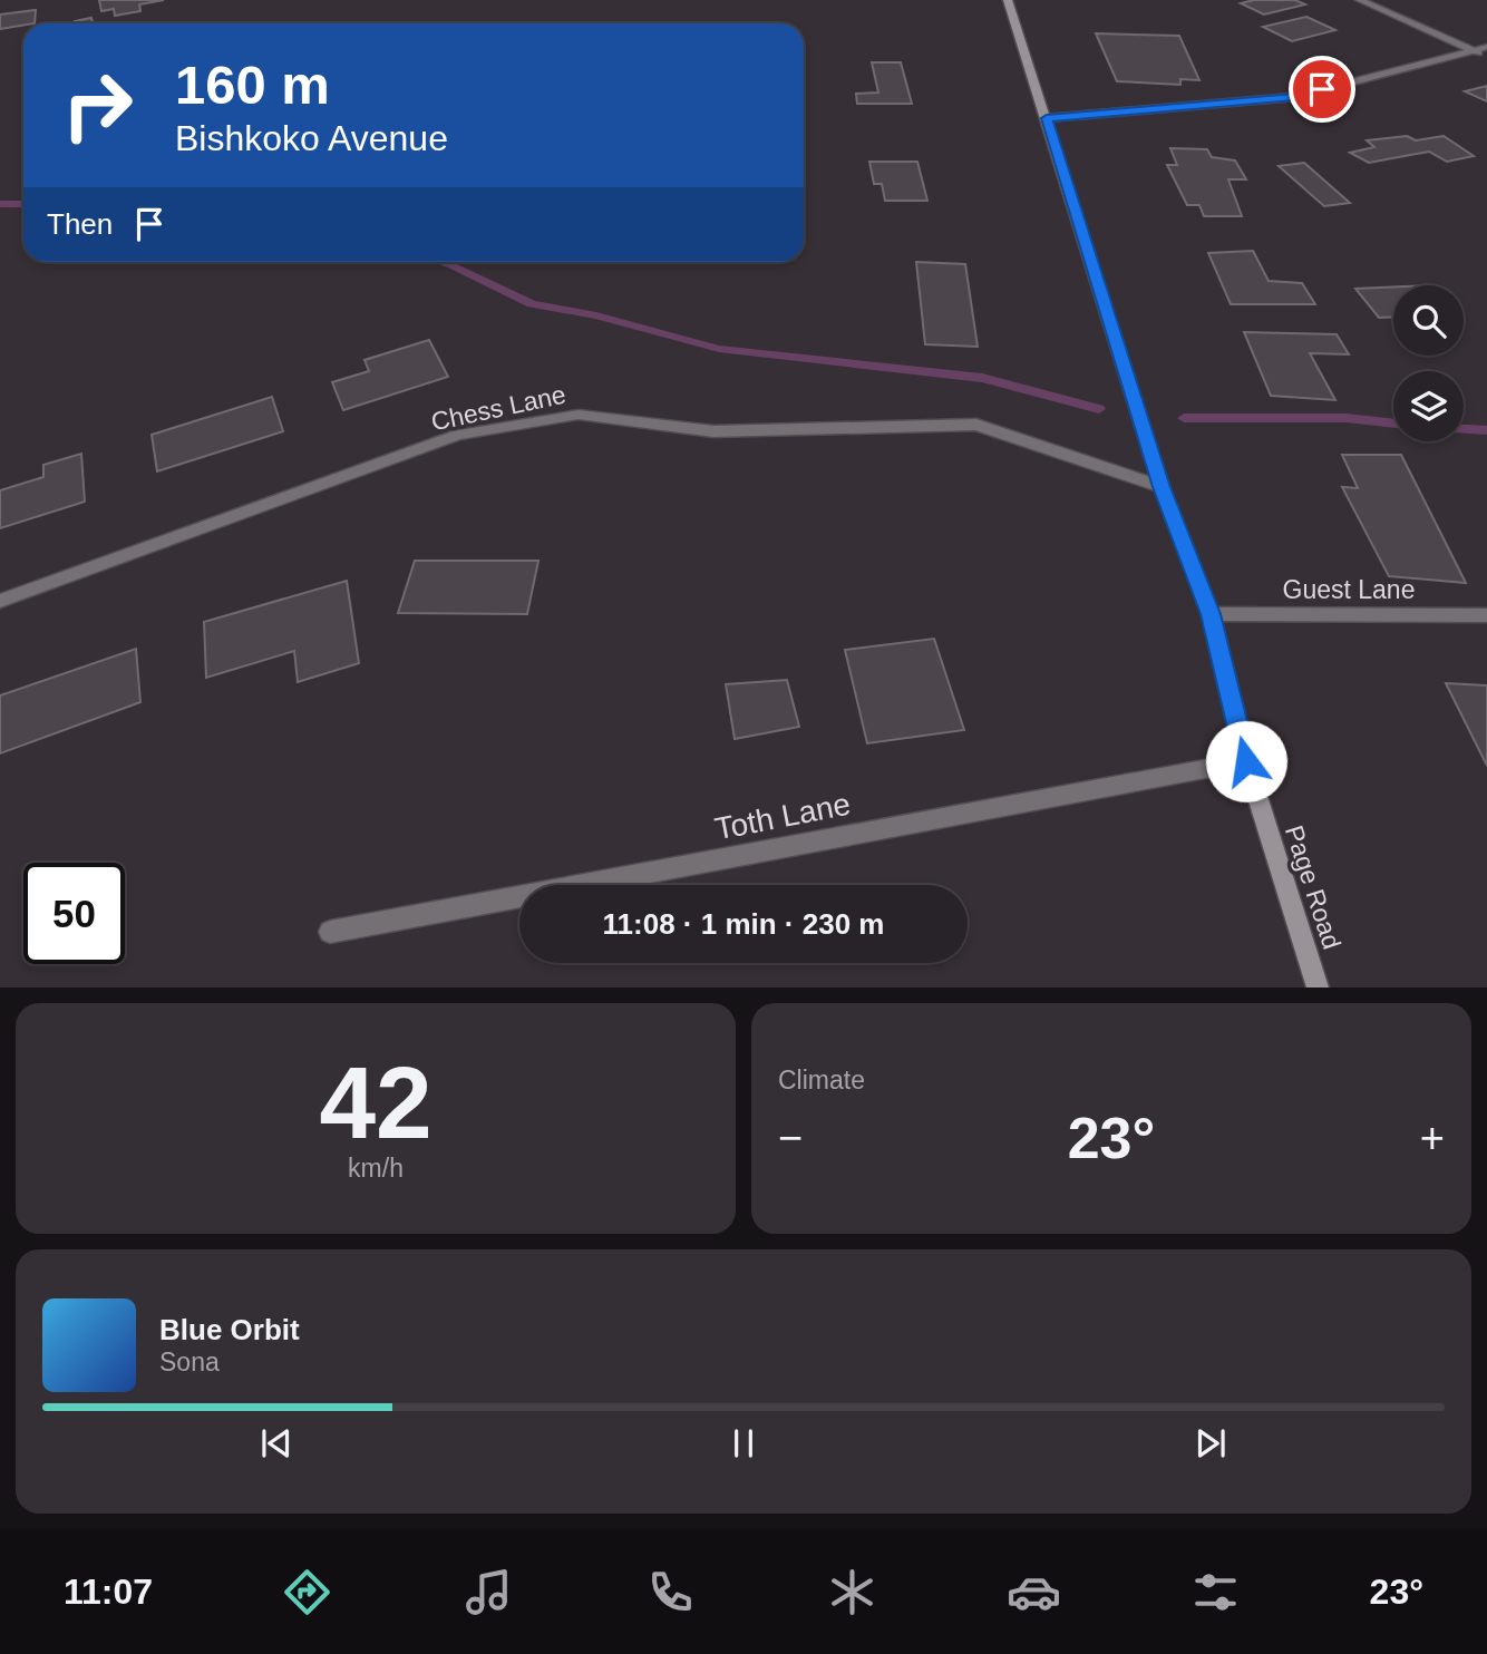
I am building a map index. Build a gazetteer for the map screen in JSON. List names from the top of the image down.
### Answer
{
  "streets": {
    "main road": ["Page Road"],
    "street": ["Chess Lane", "Guest Lane", "Toth Lane"]
  },
  "crossings": [
    ["Chess Lane", "Page Road"],
    ["Guest Lane", "Page Road"],
    ["Toth Lane", "Page Road"]
  ],
  "page": {
    "turn": ["160 m", "Bishkoko Avenue"],
    "then": "Then",
    "limit": "50",
    "trip": "11:08 · 1 min · 230 m",
    "tile": [
      ["42", "km/h"],
      "Climate"
    ],
    "heat": ["−", "23°", "+"],
    "song": ["Blue Orbit", "Sona"],
    "tabs": ["11:07", "23°"]
  }
}
